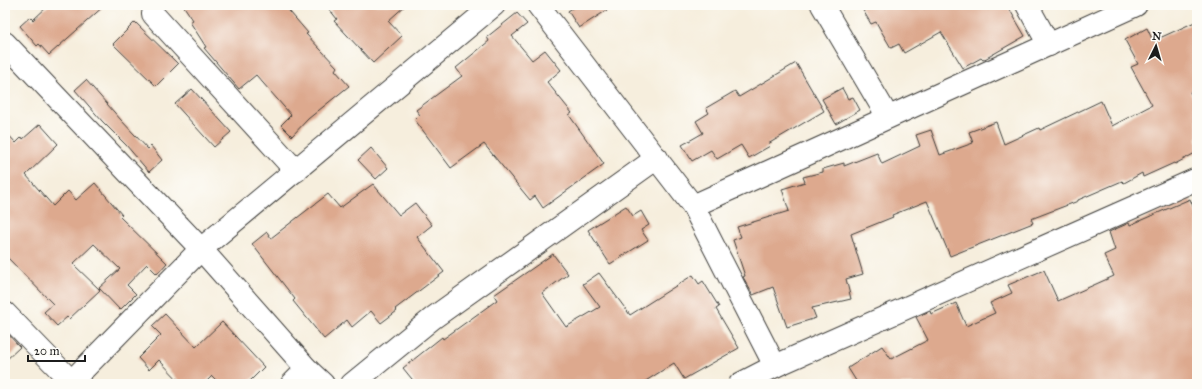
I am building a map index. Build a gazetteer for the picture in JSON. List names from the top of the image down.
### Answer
{
  "scale_bar": "20 m",
  "north": "top"
}
